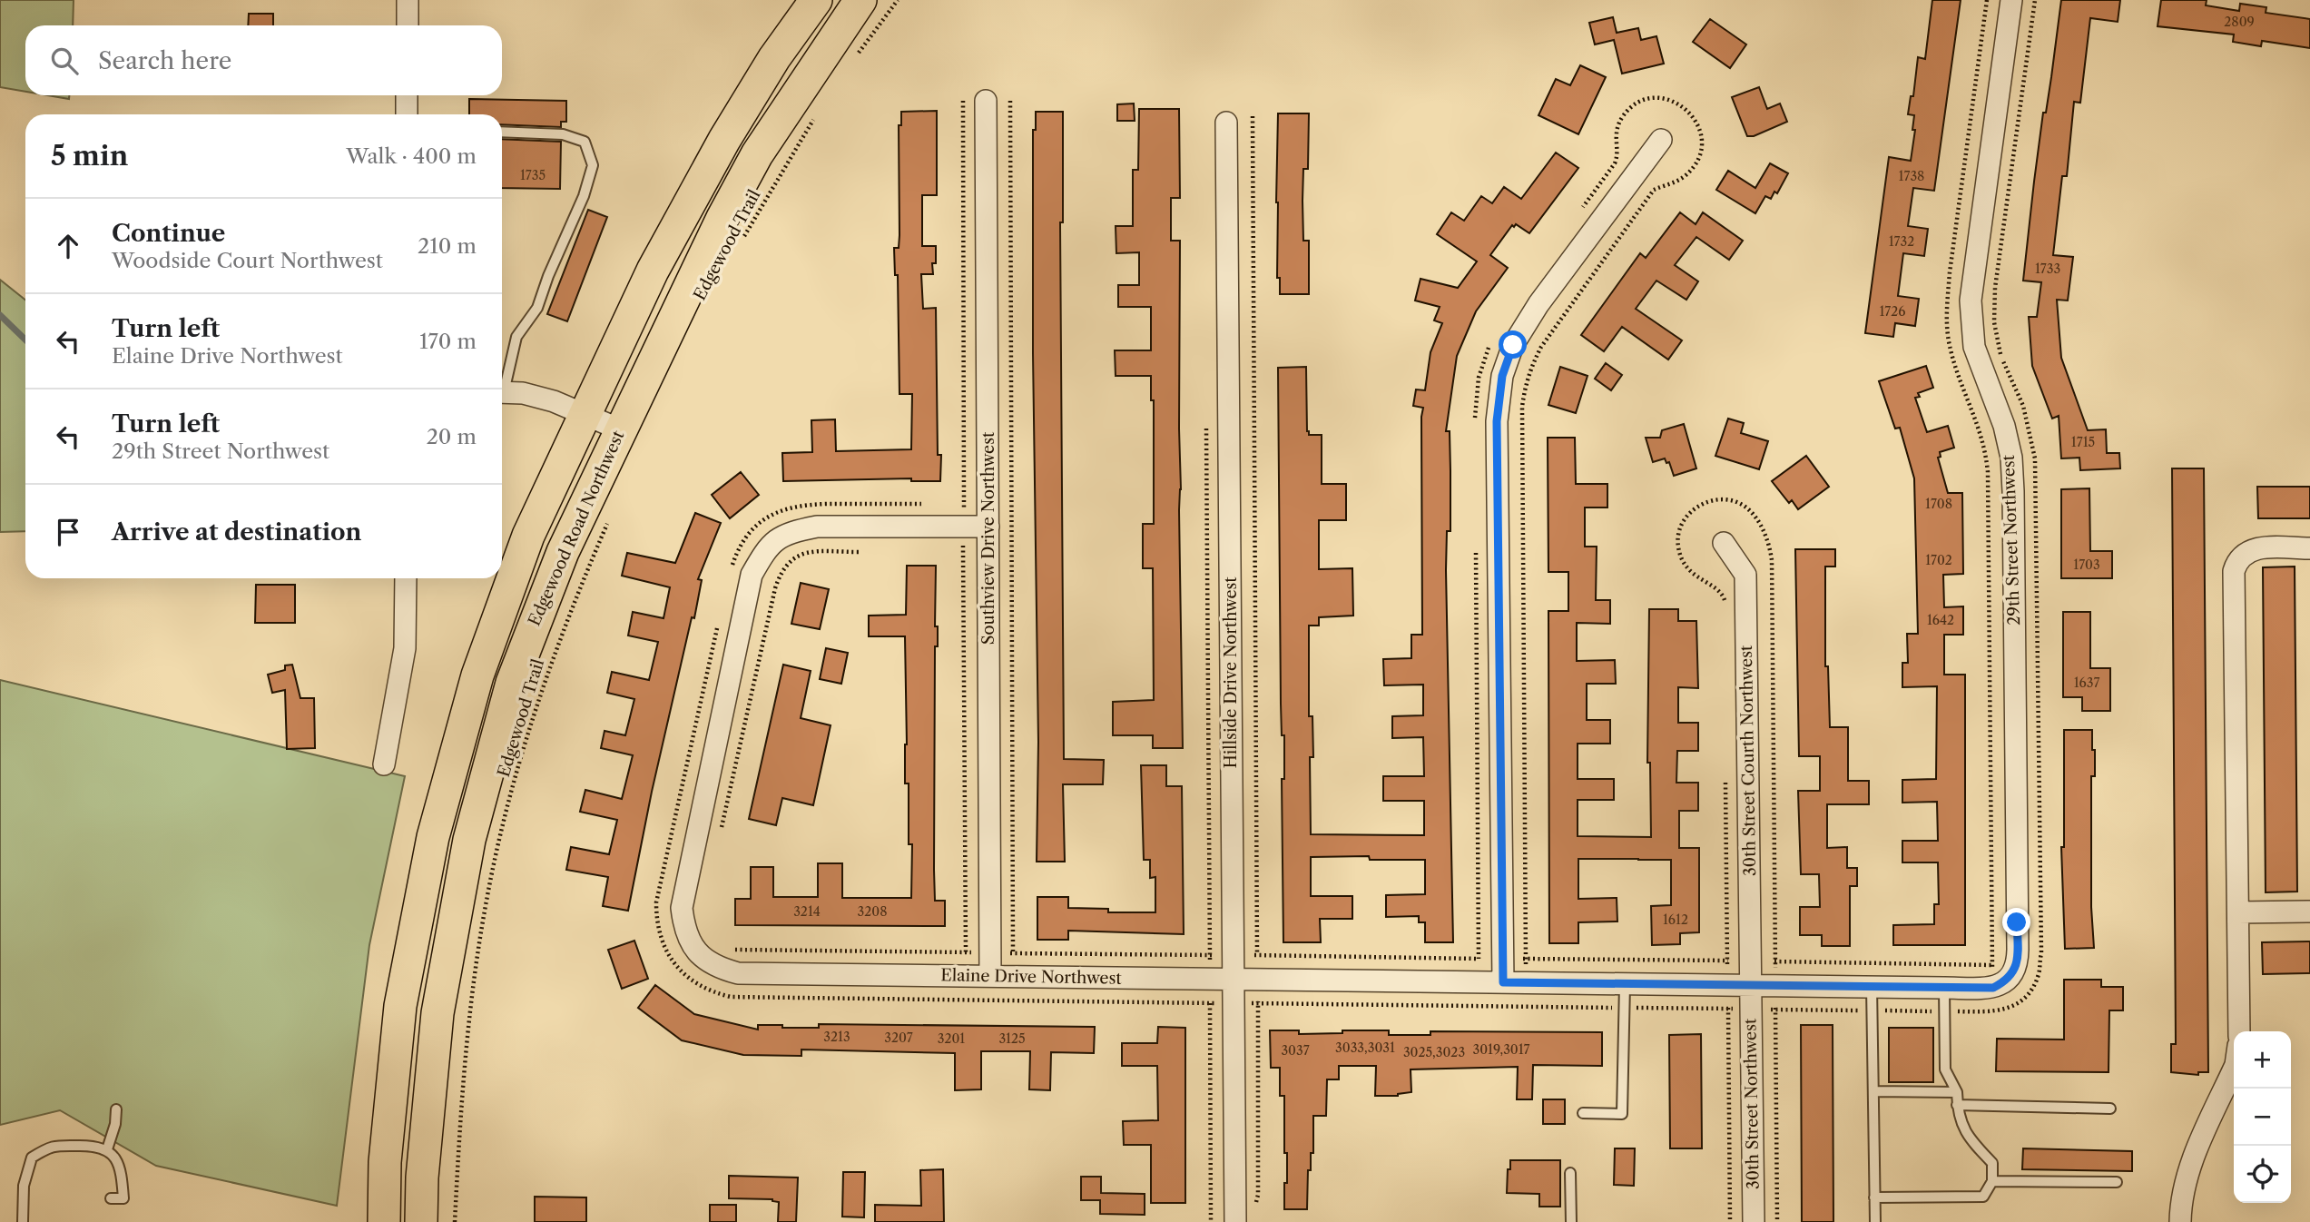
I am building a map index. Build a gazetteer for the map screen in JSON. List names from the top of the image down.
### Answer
{
  "streets": {
    "main road": ["Edgewood Road Northwest"],
    "street": [
      "Southview Drive Northwest",
      "29th Street Northwest",
      "Hillside Drive Northwest",
      "30th Street Courth Northwest",
      "Elaine Drive Northwest",
      "30th Street Northwest"
    ],
    "path": ["Edgewood Trail"]
  },
  "crossings": [
    ["Southview Drive Northwest", "Elaine Drive Northwest"],
    ["29th Street Northwest", "Elaine Drive Northwest"],
    ["Hillside Drive Northwest", "Elaine Drive Northwest"],
    ["30th Street Courth Northwest", "Elaine Drive Northwest"],
    ["30th Street Courth Northwest", "30th Street Northwest"],
    ["Elaine Drive Northwest", "30th Street Northwest"]
  ],
  "house_numbers": [
    "2809",
    "1735",
    "1738",
    "1732",
    "1733",
    "1726",
    "1715",
    "1708",
    "1702",
    "1703",
    "1642",
    "1637",
    "3214",
    "3208",
    "1612",
    "3213",
    "3207",
    "3201",
    "3125",
    "3033,3031",
    "3019,3017",
    "3037",
    "3025,3023"
  ],
  "page": {
    "search": "Search here",
    "heading": ["5 min", "Walk · 400 m"],
    "list": [
      ["Continue", "Woodside Court Northwest", "210 m"],
      ["Turn left", "Elaine Drive Northwest", "170 m"],
      ["Turn left", "29th Street Northwest", "20 m"],
      "Arrive at destination"
    ],
    "map_buttons": ["+", "−"]
  }
}
